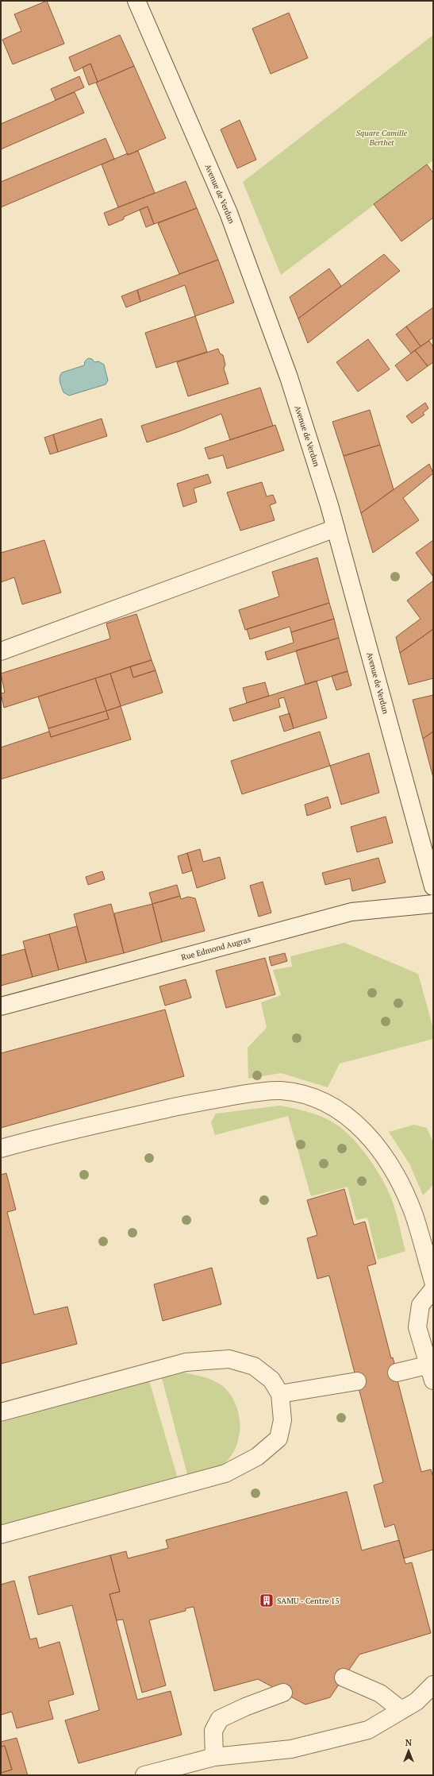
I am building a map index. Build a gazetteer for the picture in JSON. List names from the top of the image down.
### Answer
{
  "streets": {
    "main road": ["Avenue de Verdun", "Rue Edmond Augras"]
  },
  "parks": ["Square Camille Berthet"],
  "places": {
    "building": ["SAMU - Centre 15"]
  },
  "north": "top"
}
